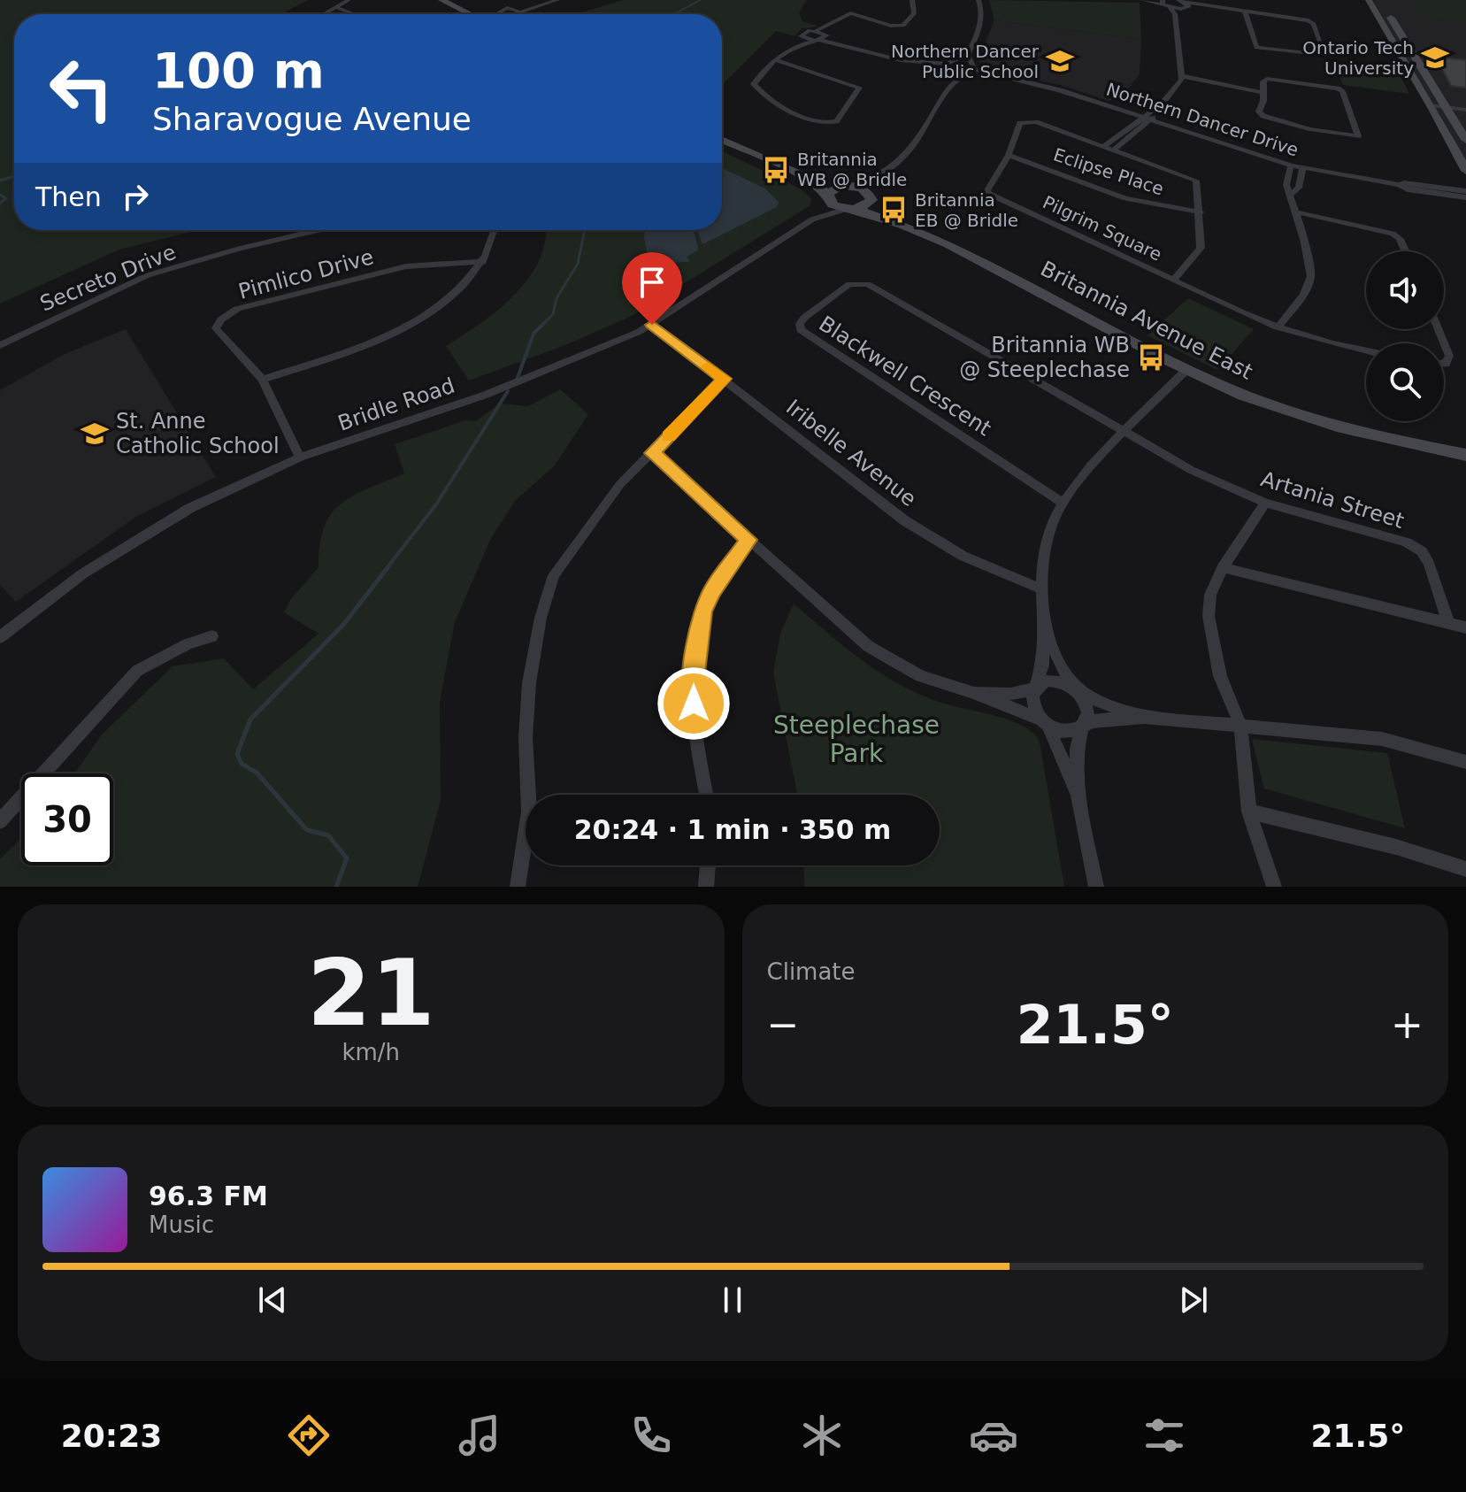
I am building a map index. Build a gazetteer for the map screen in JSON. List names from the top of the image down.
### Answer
{
  "streets": {
    "street": [
      "Northern Dancer Drive",
      "Eclipse Place",
      "Pilgrim Square",
      "Pimlico Drive",
      "Secreto Drive",
      "Britannia Avenue East",
      "Blackwell Crescent",
      "Bridle Road",
      "Iribelle Avenue",
      "Artania Street"
    ]
  },
  "crossings": [
    ["Eclipse Place", "Pilgrim Square"],
    ["Pimlico Drive", "Bridle Road"],
    ["Britannia Avenue East", "Bridle Road"],
    ["Blackwell Crescent", "Artania Street"],
    ["Bridle Road", "Iribelle Avenue"]
  ],
  "parks": ["Steeplechase Park"],
  "places": {
    "school or university": ["Ontario Tech University", "Northern Dancer Public School", "St. Anne Catholic School"],
    "bus stop": ["Britannia WB @ Bridle", "Britannia EB @ Bridle", "Britannia WB @ Steeplechase"]
  },
  "page": {
    "turn": ["100 m", "Sharavogue Avenue"],
    "then": "Then",
    "limit": "30",
    "trip": "20:24 · 1 min · 350 m",
    "tile": [
      ["21", "km/h"],
      "Climate"
    ],
    "heat": ["−", "21.5°", "+"],
    "song": ["96.3 FM", "Music"],
    "tabs": ["20:23", "21.5°"]
  }
}
